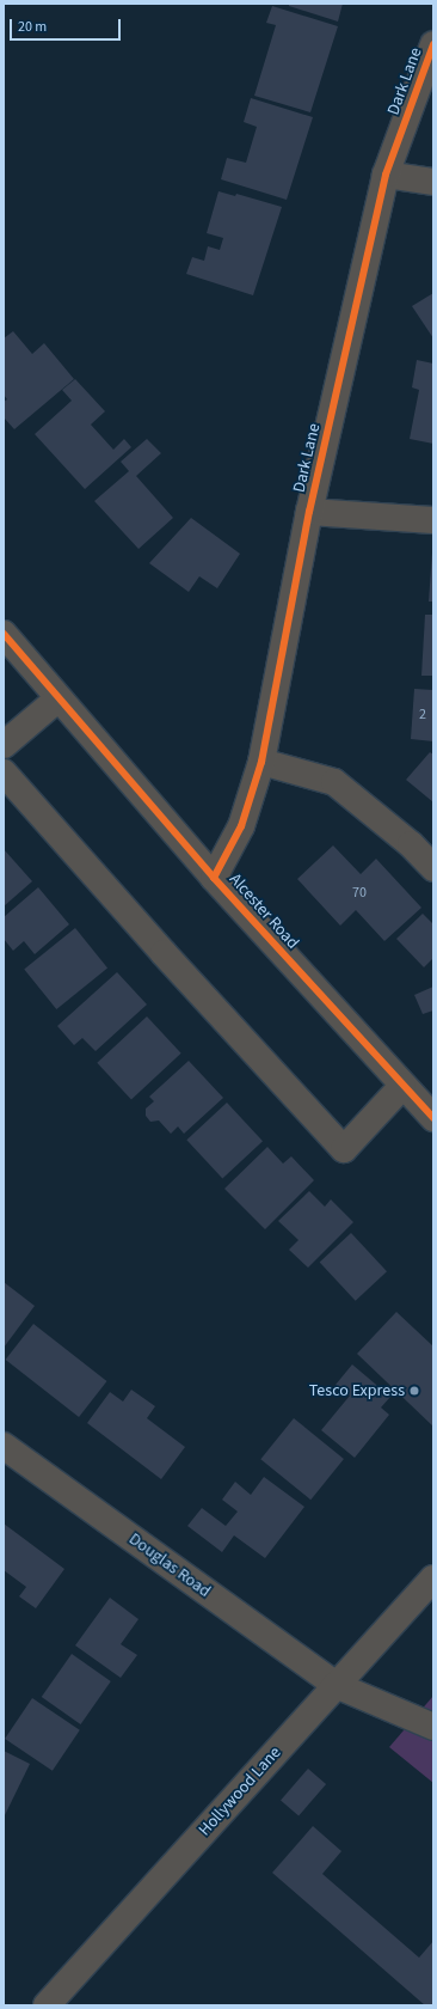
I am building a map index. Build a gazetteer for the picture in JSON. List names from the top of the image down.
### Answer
{
  "streets": {
    "street": [
      "Dark Lane",
      "Alcester Road",
      "Douglas Road",
      "Hollywood Lane"
    ]
  },
  "crossings": [
    ["Dark Lane", "Alcester Road"],
    ["Douglas Road", "Hollywood Lane"]
  ],
  "places": ["Tesco Express"],
  "house_numbers": ["2", "70"],
  "scale_bar": "20 m"
}
